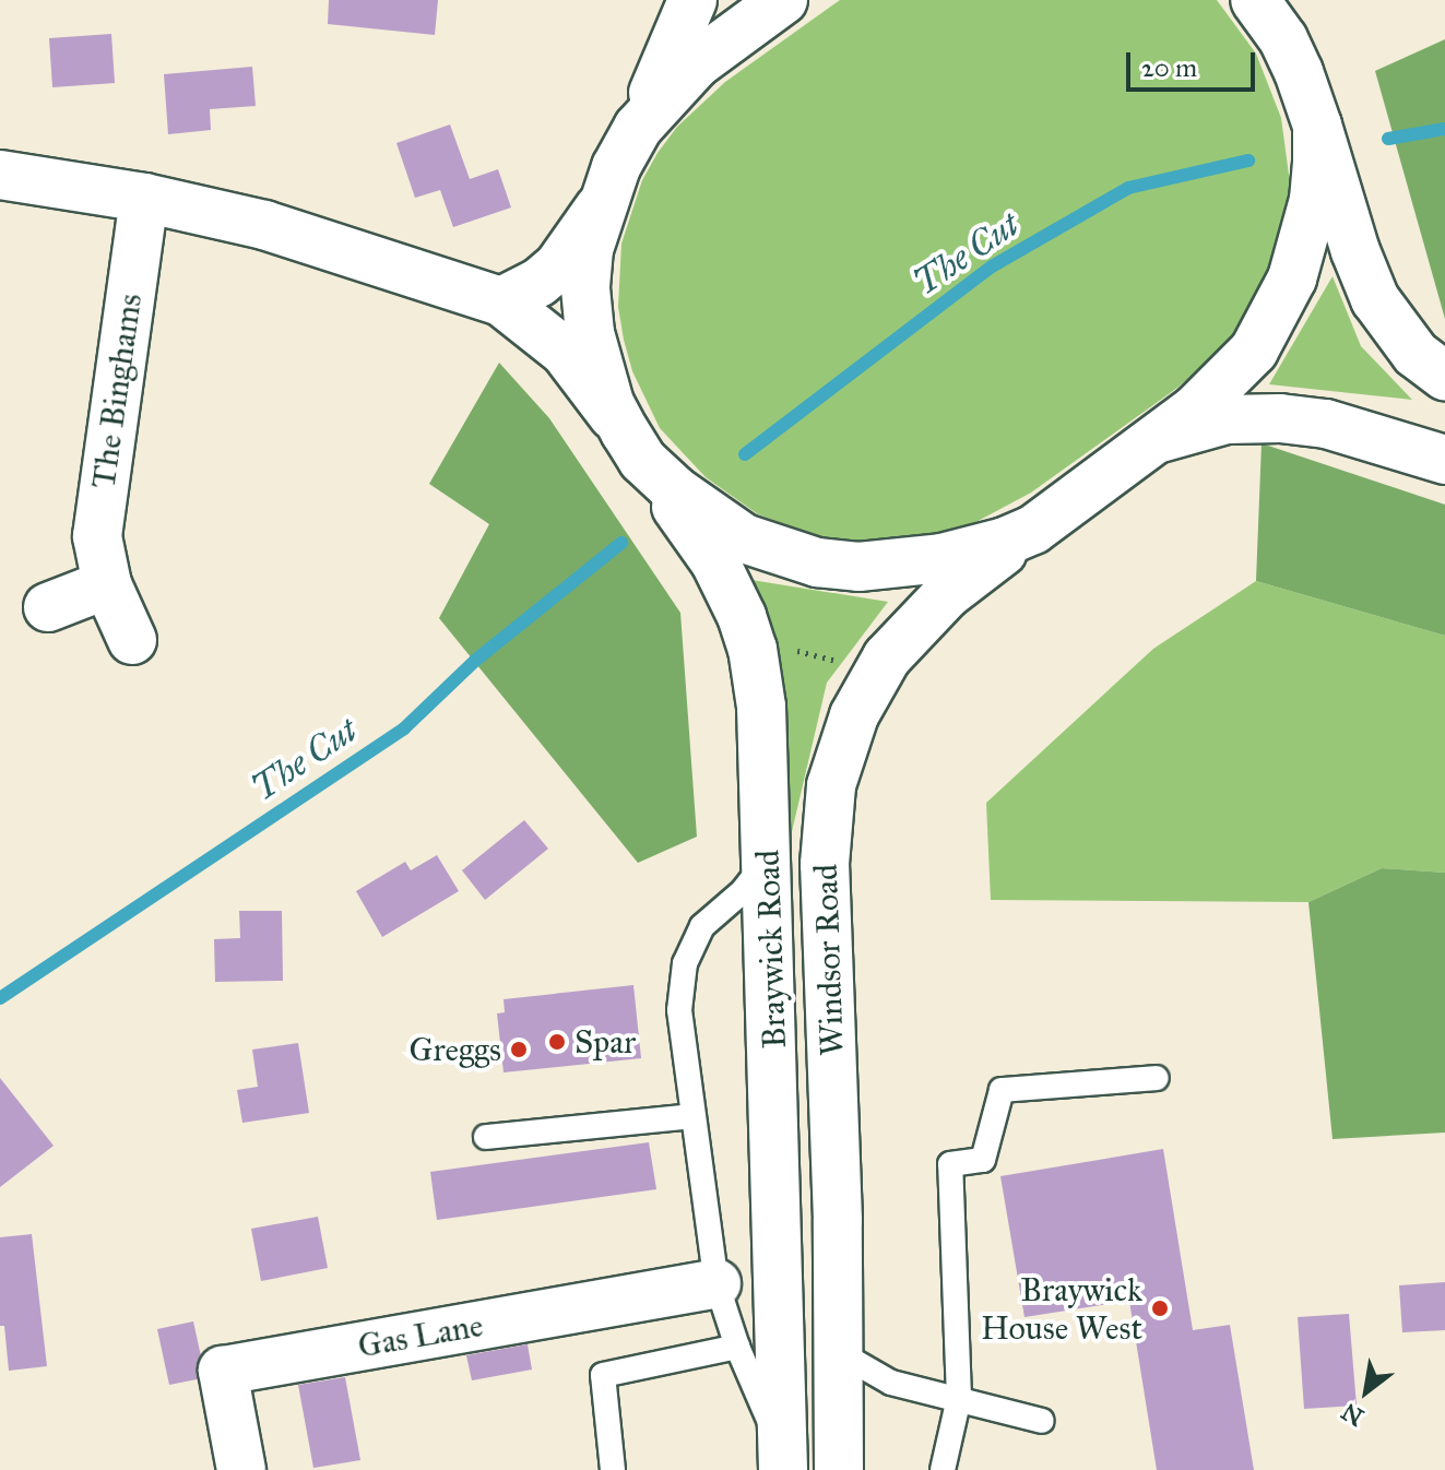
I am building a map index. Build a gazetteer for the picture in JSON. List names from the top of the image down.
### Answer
{
  "streets": {
    "main road": [
      "The Binghams",
      "Braywick Road",
      "Windsor Road",
      "Gas Lane"
    ]
  },
  "water": ["The Cut"],
  "places": ["Spar", "Greggs", "Braywick House West"],
  "scale_bar": "20 m",
  "north": "bottom left"
}
